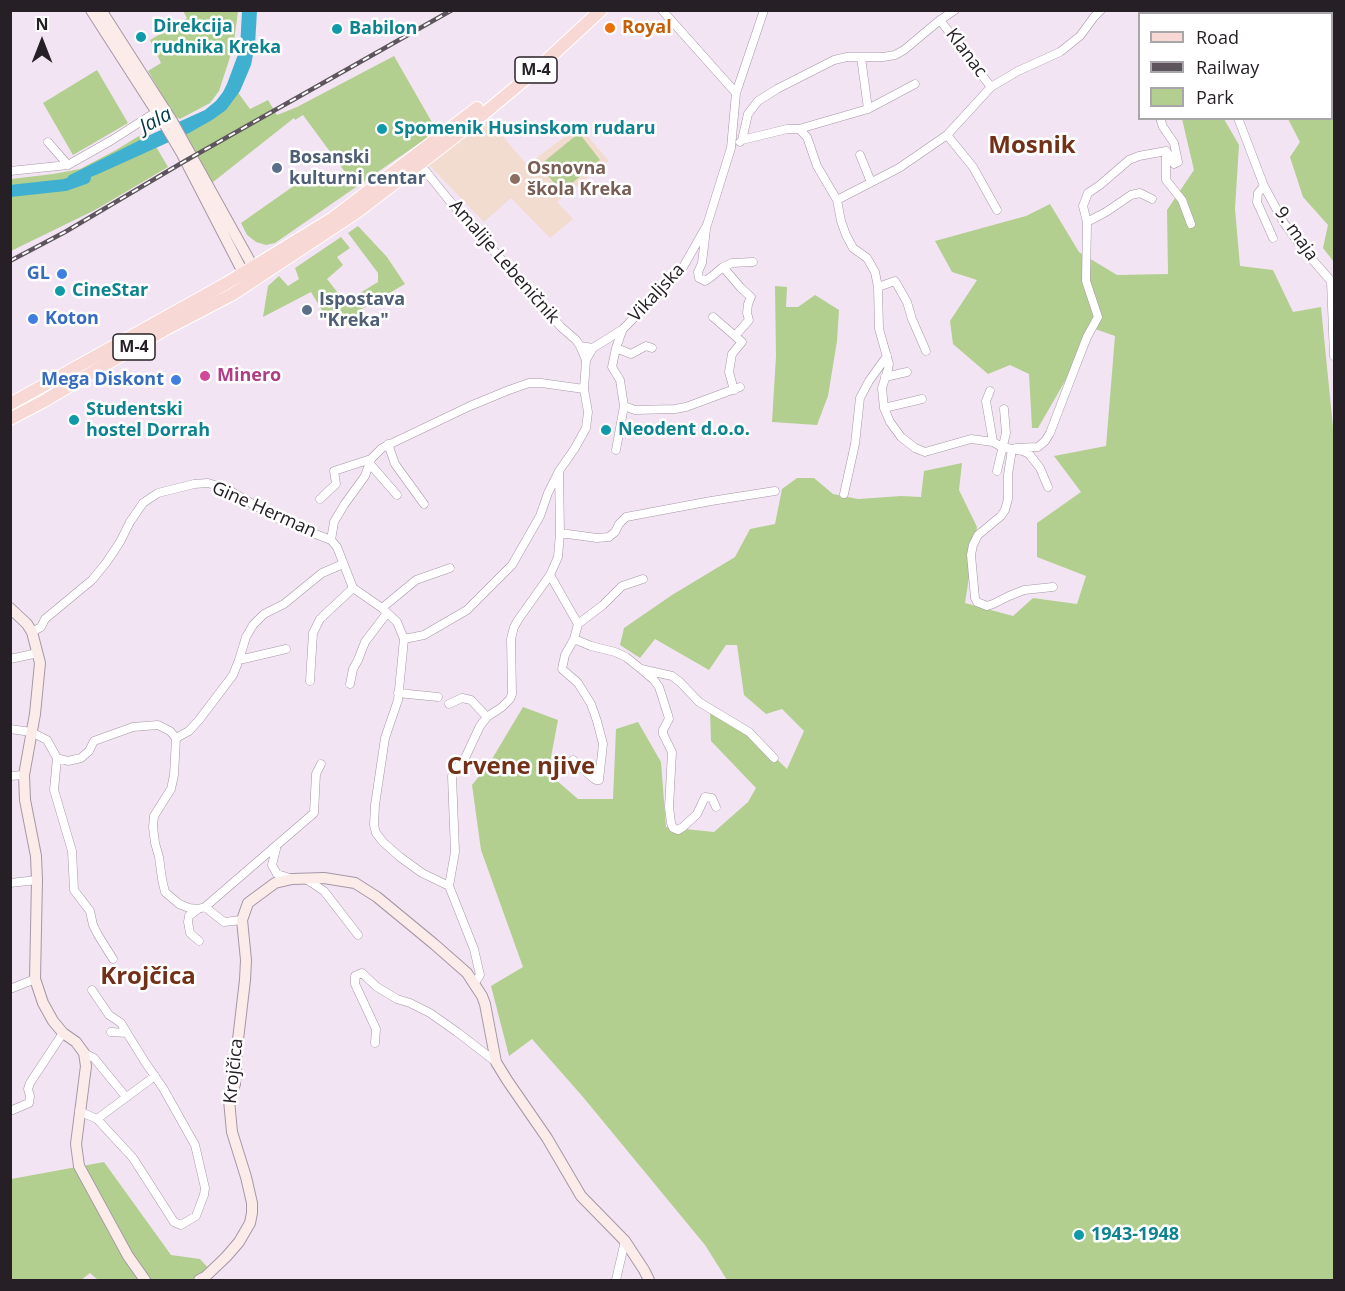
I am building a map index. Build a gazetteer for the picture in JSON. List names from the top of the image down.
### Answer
{
  "streets": {
    "main road": ["M-4", "Krojčica"],
    "street": [
      "Klanac",
      "9. maja",
      "Amalije Lebeničnik",
      "Vikaljska",
      "Gine Herman"
    ]
  },
  "crossings": [
    ["M-4", "Amalije Lebeničnik"]
  ],
  "districts": ["Mosnik", "Crvene njive", "Krojčica"],
  "water": ["Jala"],
  "places": [
    "Royal",
    "Babilon",
    "Direkcija rudnika Kreka",
    "Spomenik Husinskom rudaru",
    "Bosanski kulturni centar",
    "Osnovna škola Kreka",
    "GL",
    "CineStar",
    "Ispostava \"Kreka\"",
    "Koton",
    "Minero",
    "Mega Diskont",
    "Studentski hostel Dorrah",
    "Neodent d.o.o.",
    "1943-1948"
  ],
  "legend": ["Road", "Railway", "Park"],
  "north": "top"
}
